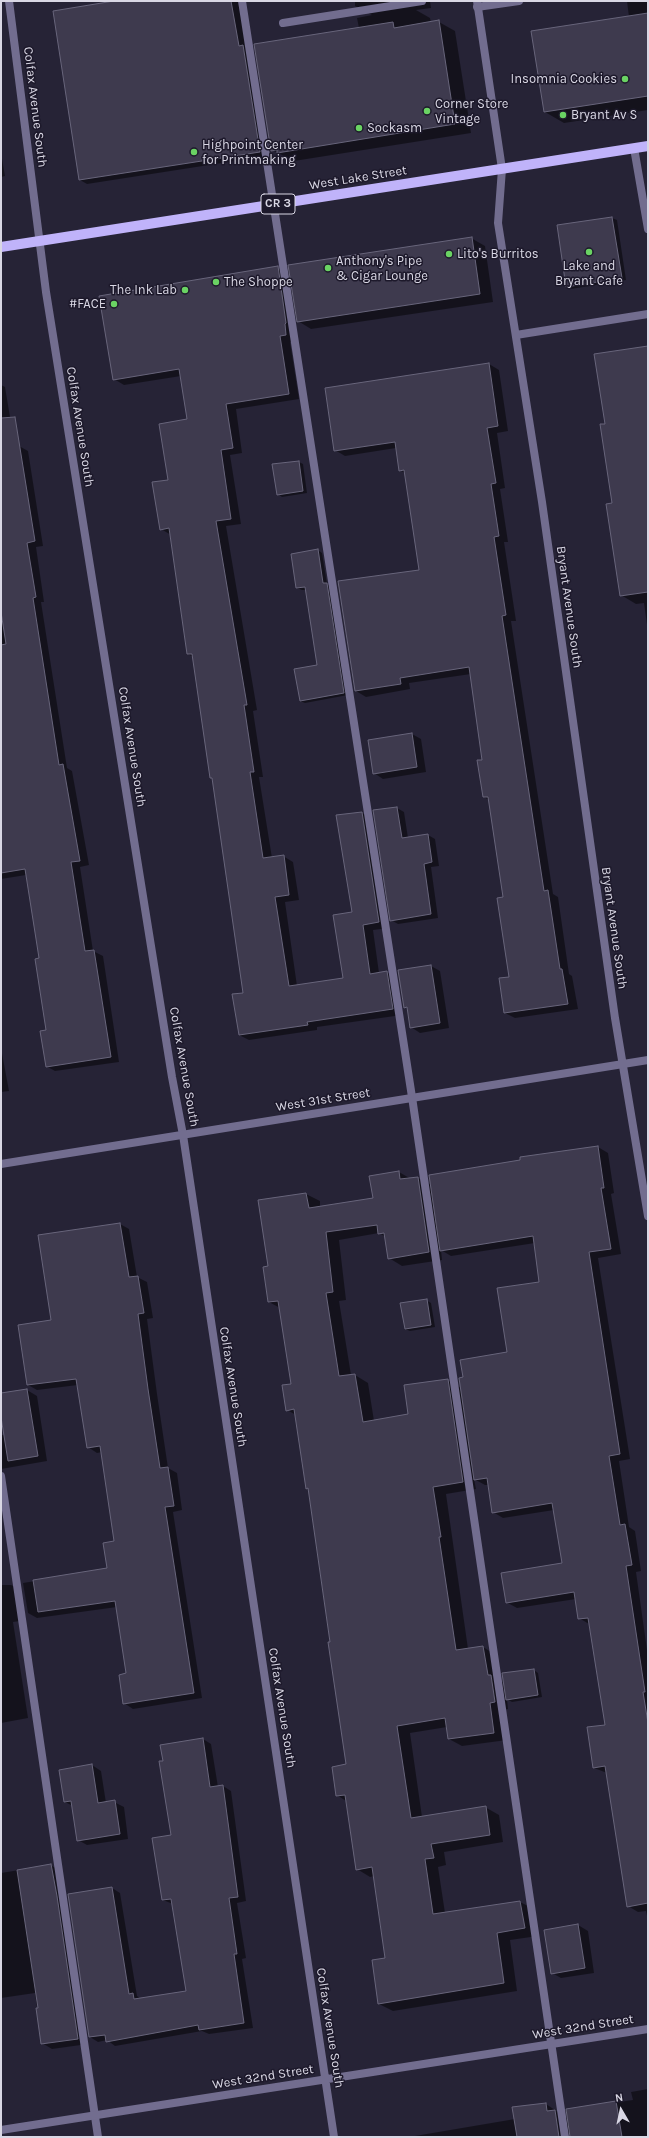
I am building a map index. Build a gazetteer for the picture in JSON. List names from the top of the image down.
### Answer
{
  "streets": {
    "main road": ["West Lake Street", "CR 3"],
    "street": [
      "Colfax Avenue South",
      "Bryant Avenue South",
      "West 31st Street",
      "West 32nd Street"
    ]
  },
  "crossings": [
    ["Colfax Avenue South", "West Lake Street"],
    ["Colfax Avenue South", "West 31st Street"],
    ["Colfax Avenue South", "West 32nd Street"],
    ["West Lake Street", "Bryant Avenue South"],
    ["Bryant Avenue South", "West 31st Street"]
  ],
  "places": [
    "Insomnia Cookies",
    "Corner Store Vintage",
    "Bryant Av S",
    "Sockasm",
    "Highpoint Center for Printmaking",
    "Lake and Bryant Cafe",
    "Lito's Burritos",
    "Anthony's Pipe & Cigar Lounge",
    "The Shoppe",
    "The Ink Lab",
    "#FACE"
  ],
  "north": "top"
}
